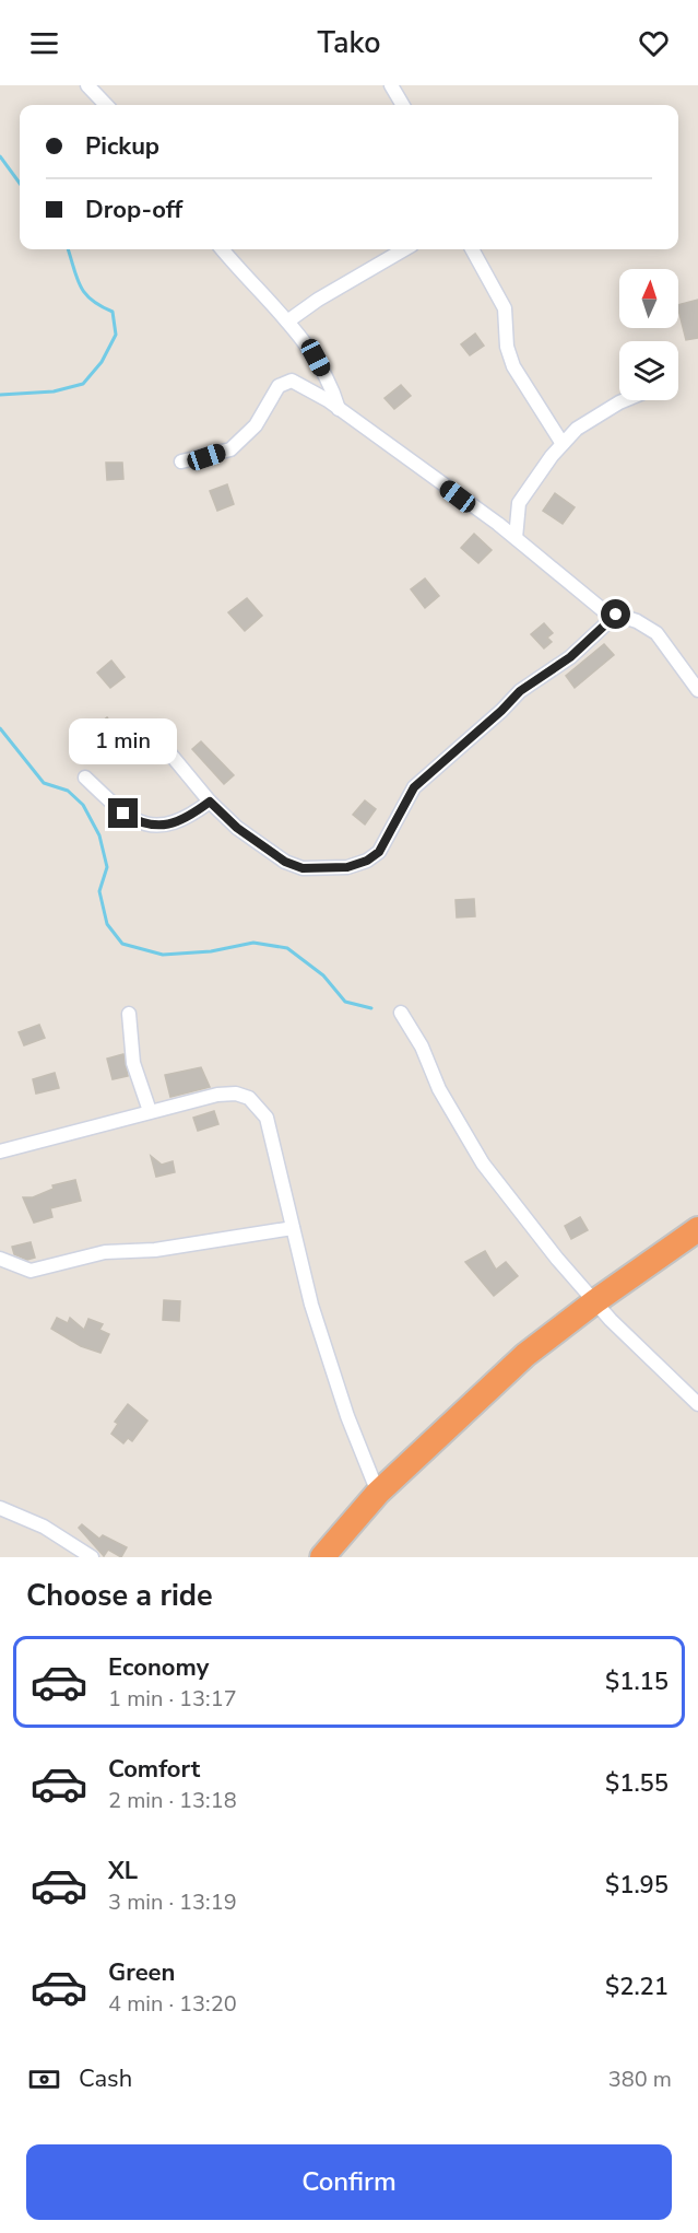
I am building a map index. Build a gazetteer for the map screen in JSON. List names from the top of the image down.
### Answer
{
  "north": "top",
  "page": {
    "header": "Tako",
    "banner": ["Pickup", "Drop-off"],
    "bubble": "1 min",
    "heading": "Choose a ride",
    "list": [
      {
        "name": "Economy",
        "note": "1 min · 13:17",
        "value": "$1.15"
      },
      {
        "name": "Comfort",
        "note": "2 min · 13:18",
        "value": "$1.55"
      },
      {
        "name": "XL",
        "note": "3 min · 13:19",
        "value": "$1.95"
      },
      {
        "name": "Green",
        "note": "4 min · 13:20",
        "value": "$2.21"
      }
    ],
    "pay": ["Cash", "380 m"],
    "buttons": "Confirm"
  }
}
